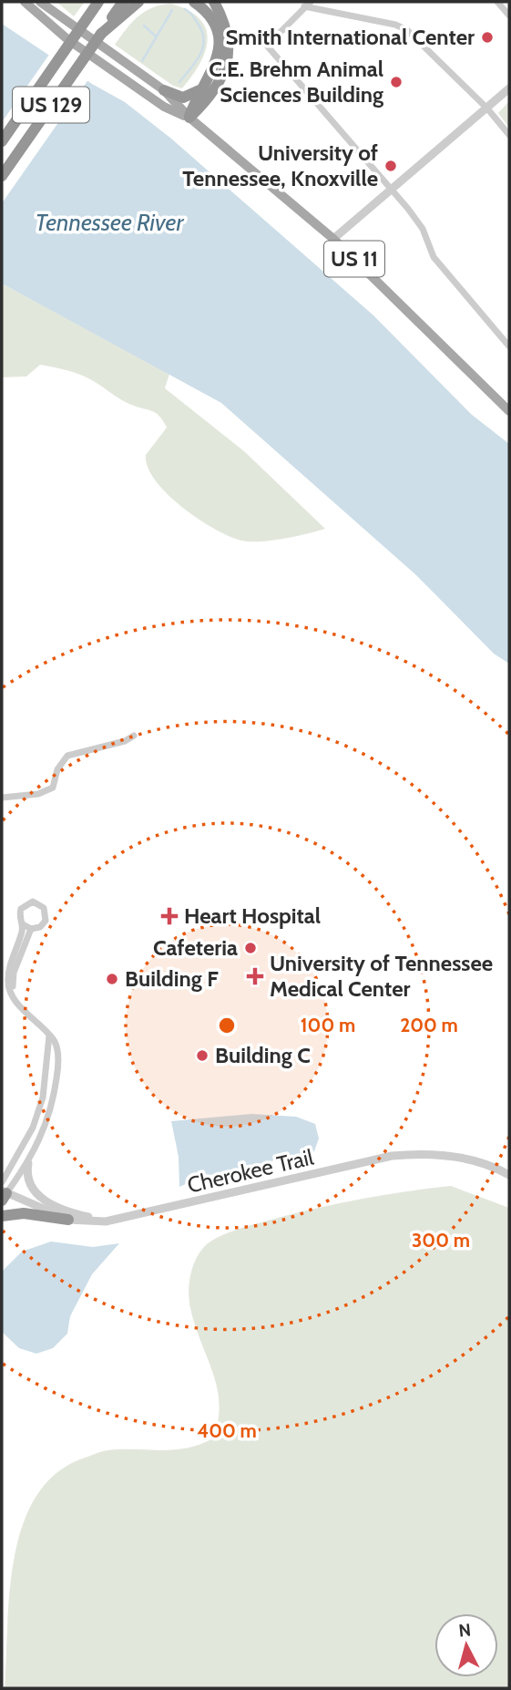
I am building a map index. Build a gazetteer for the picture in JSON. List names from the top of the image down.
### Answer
{
  "streets": {
    "highway": ["US 129"],
    "main road": ["US 11"],
    "street": ["Cherokee Trail"]
  },
  "water": ["Tennessee River"],
  "places": {
    "other": [
      "Smith International Center",
      "C.E. Brehm Animal Sciences Building",
      "University of Tennessee, Knoxville",
      "Cafeteria",
      "Building F",
      "Building C"
    ],
    "health": ["Heart Hospital", "University of Tennessee Medical Center"]
  },
  "north": "top",
  "rings": [
    "100 m",
    "200 m",
    "300 m",
    "400 m"
  ]
}
